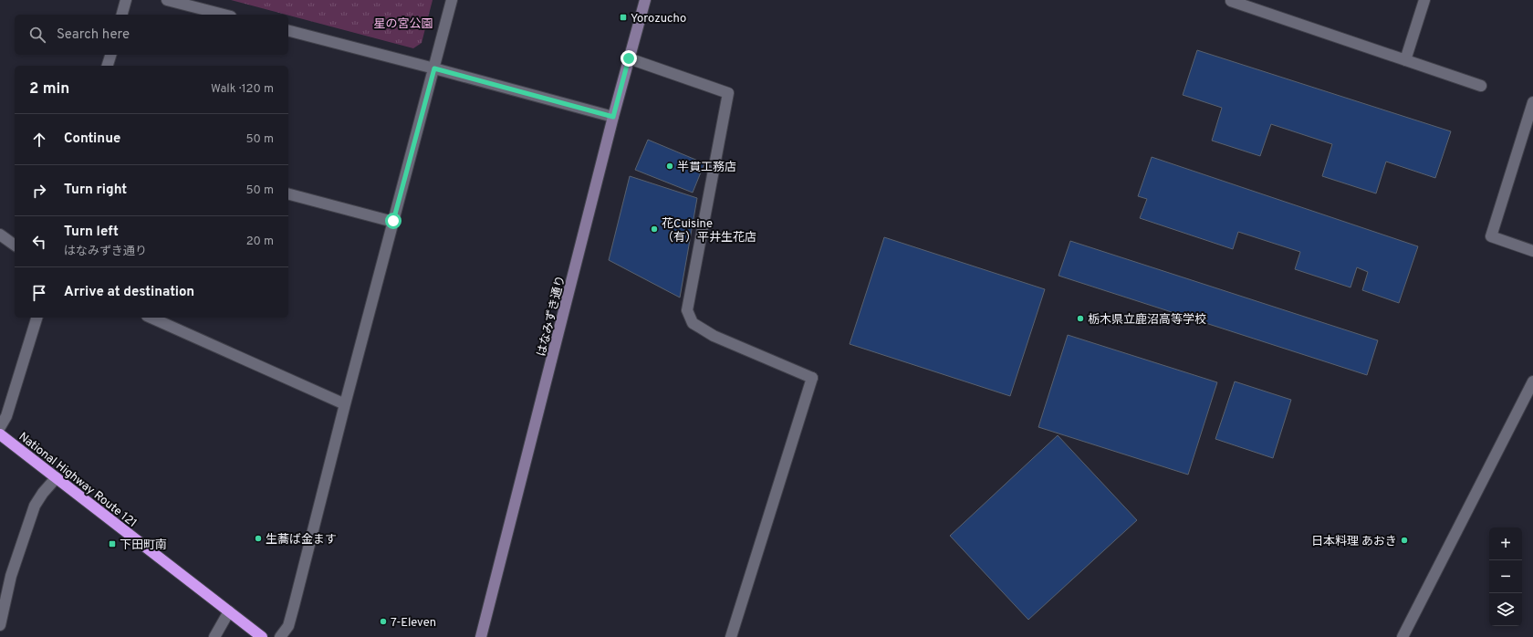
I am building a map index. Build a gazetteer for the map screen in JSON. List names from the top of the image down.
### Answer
{
  "streets": {
    "highway": ["National Highway Route 121"],
    "street": ["はなみずき通り"]
  },
  "parks": ["星の宮公園"],
  "places": {
    "transit": ["Yorozucho", "下田町南"],
    "other": [
      "半貫工務店",
      "花Cuisine （有）平井生花店",
      "栃木県立鹿沼高等学校",
      "生蕎ば金ます",
      "日本料理 あおき",
      "7-Eleven"
    ]
  },
  "page": {
    "search": "Search here",
    "heading": ["2 min", "Walk · 120 m"],
    "list": [
      ["Continue", "50 m"],
      ["Turn right", "50 m"],
      ["Turn left", "はなみずき通り", "20 m"],
      "Arrive at destination"
    ],
    "map_buttons": ["+", "−"]
  }
}
